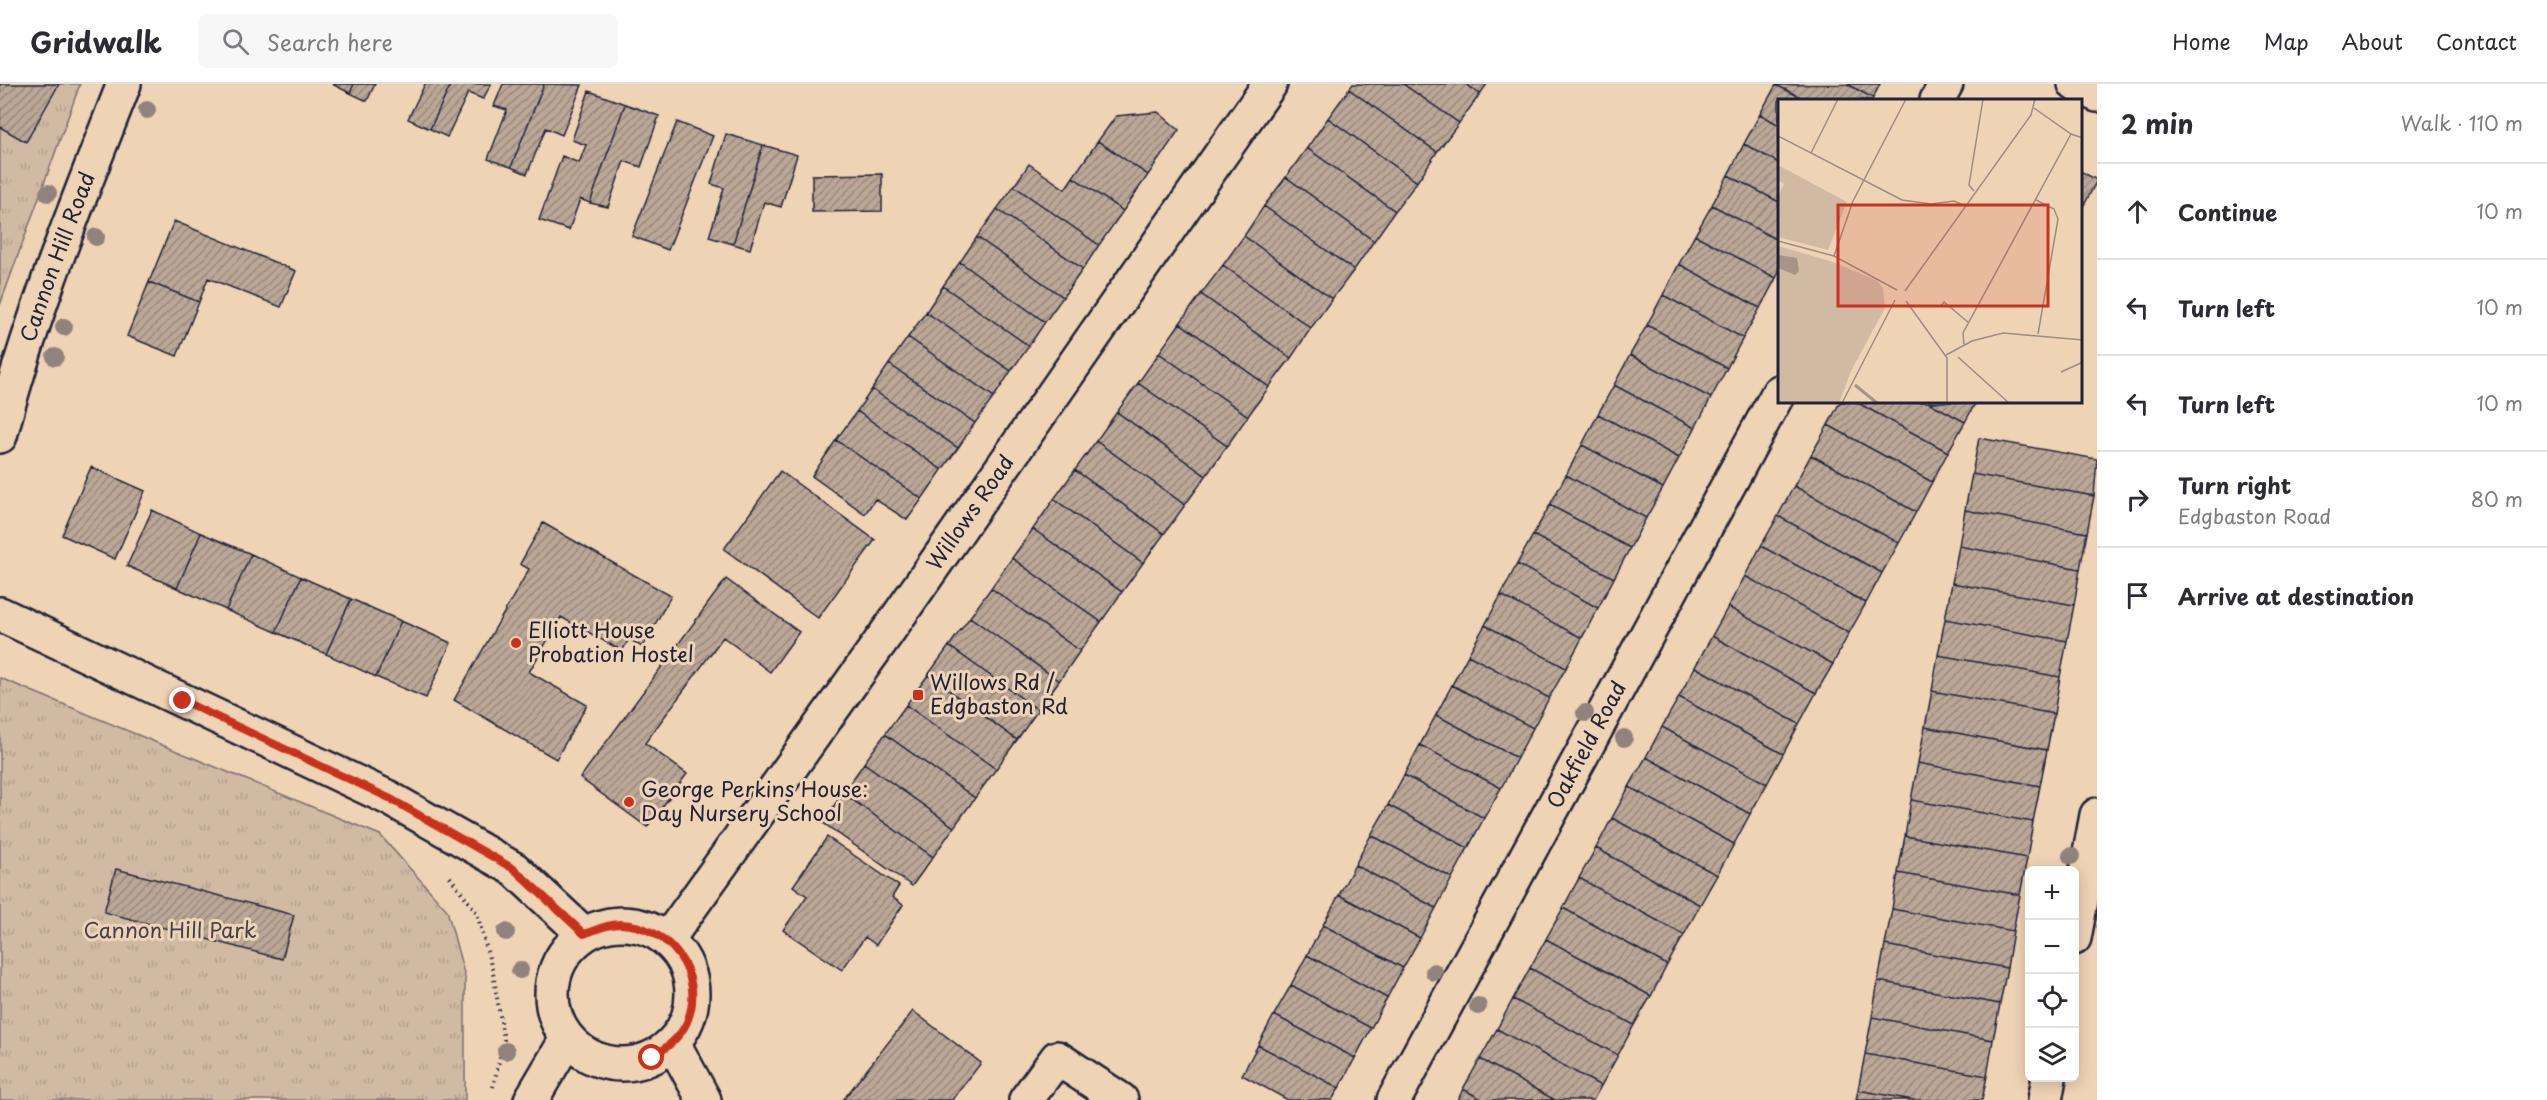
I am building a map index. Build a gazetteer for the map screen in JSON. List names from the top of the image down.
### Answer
{
  "streets": {
    "street": ["Cannon Hill Road", "Willows Road", "Oakfield Road"]
  },
  "parks": ["Cannon Hill Park"],
  "places": {
    "other": ["Elliott House Probation Hostel", "George Perkins House: Day Nursery School"],
    "transit": ["Willows Rd / Edgbaston Rd"]
  },
  "page": {
    "header": "Gridwalk",
    "search": "Search here",
    "nav": [
      "Home",
      "Map",
      "About",
      "Contact"
    ],
    "heading": ["2 min", "Walk · 110 m"],
    "list": [
      ["Continue", "10 m"],
      ["Turn left", "10 m"],
      ["Turn left", "10 m"],
      ["Turn right", "Edgbaston Road", "80 m"],
      "Arrive at destination"
    ],
    "map_buttons": ["+", "−"]
  }
}
